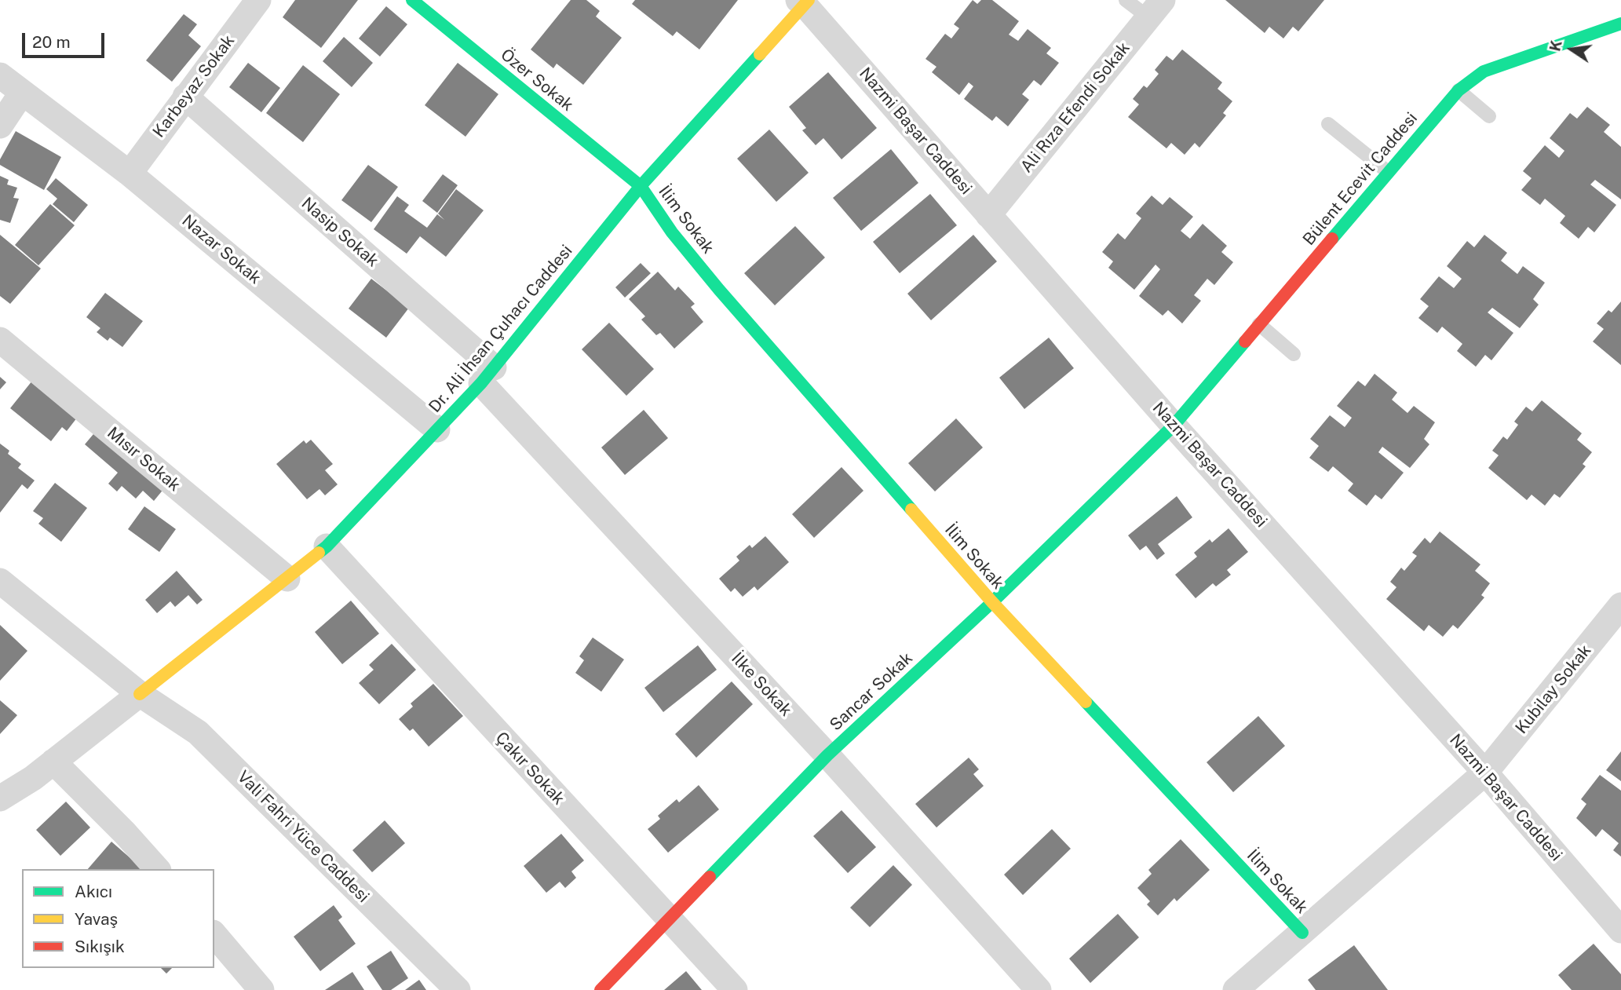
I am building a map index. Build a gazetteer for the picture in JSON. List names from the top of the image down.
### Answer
{
  "streets": {
    "street": [
      "Özer Sokak",
      "Karbeyaz Sokak",
      "Ali Rıza Efendi Sokak",
      "Nazmi Başar Caddesi",
      "Bülent Ecevit Caddesi",
      "İlim Sokak",
      "Nasip Sokak",
      "Nazar Sokak",
      "Dr. Ali İhsan Çuhacı Caddesi",
      "Mısır Sokak",
      "İlke Sokak",
      "Kubilay Sokak",
      "Sancar Sokak",
      "Çakır Sokak",
      "Vali Fahri Yüce Caddesi"
    ]
  },
  "crossings": [
    ["Özer Sokak", "İlim Sokak"],
    ["Özer Sokak", "Dr. Ali İhsan Çuhacı Caddesi"],
    ["Karbeyaz Sokak", "Nasip Sokak"],
    ["Karbeyaz Sokak", "Nazar Sokak"],
    ["Ali Rıza Efendi Sokak", "Nazmi Başar Caddesi"],
    ["Nazmi Başar Caddesi", "Bülent Ecevit Caddesi"],
    ["Nazmi Başar Caddesi", "Dr. Ali İhsan Çuhacı Caddesi"],
    ["Nazmi Başar Caddesi", "Kubilay Sokak"],
    ["Nazmi Başar Caddesi", "Sancar Sokak"],
    ["Bülent Ecevit Caddesi", "Sancar Sokak"],
    ["İlim Sokak", "Dr. Ali İhsan Çuhacı Caddesi"],
    ["İlim Sokak", "Kubilay Sokak"],
    ["İlim Sokak", "Sancar Sokak"],
    ["Nasip Sokak", "Dr. Ali İhsan Çuhacı Caddesi"],
    ["Nasip Sokak", "İlke Sokak"],
    ["Nazar Sokak", "Dr. Ali İhsan Çuhacı Caddesi"],
    ["Dr. Ali İhsan Çuhacı Caddesi", "Mısır Sokak"],
    ["Dr. Ali İhsan Çuhacı Caddesi", "İlke Sokak"],
    ["Dr. Ali İhsan Çuhacı Caddesi", "Çakır Sokak"],
    ["Dr. Ali İhsan Çuhacı Caddesi", "Vali Fahri Yüce Caddesi"],
    ["İlke Sokak", "Sancar Sokak"],
    ["Sancar Sokak", "Çakır Sokak"]
  ],
  "legend": ["Akıcı", "Yavaş", "Sıkışık"],
  "scale_bar": "20 m",
  "north": "left"
}
